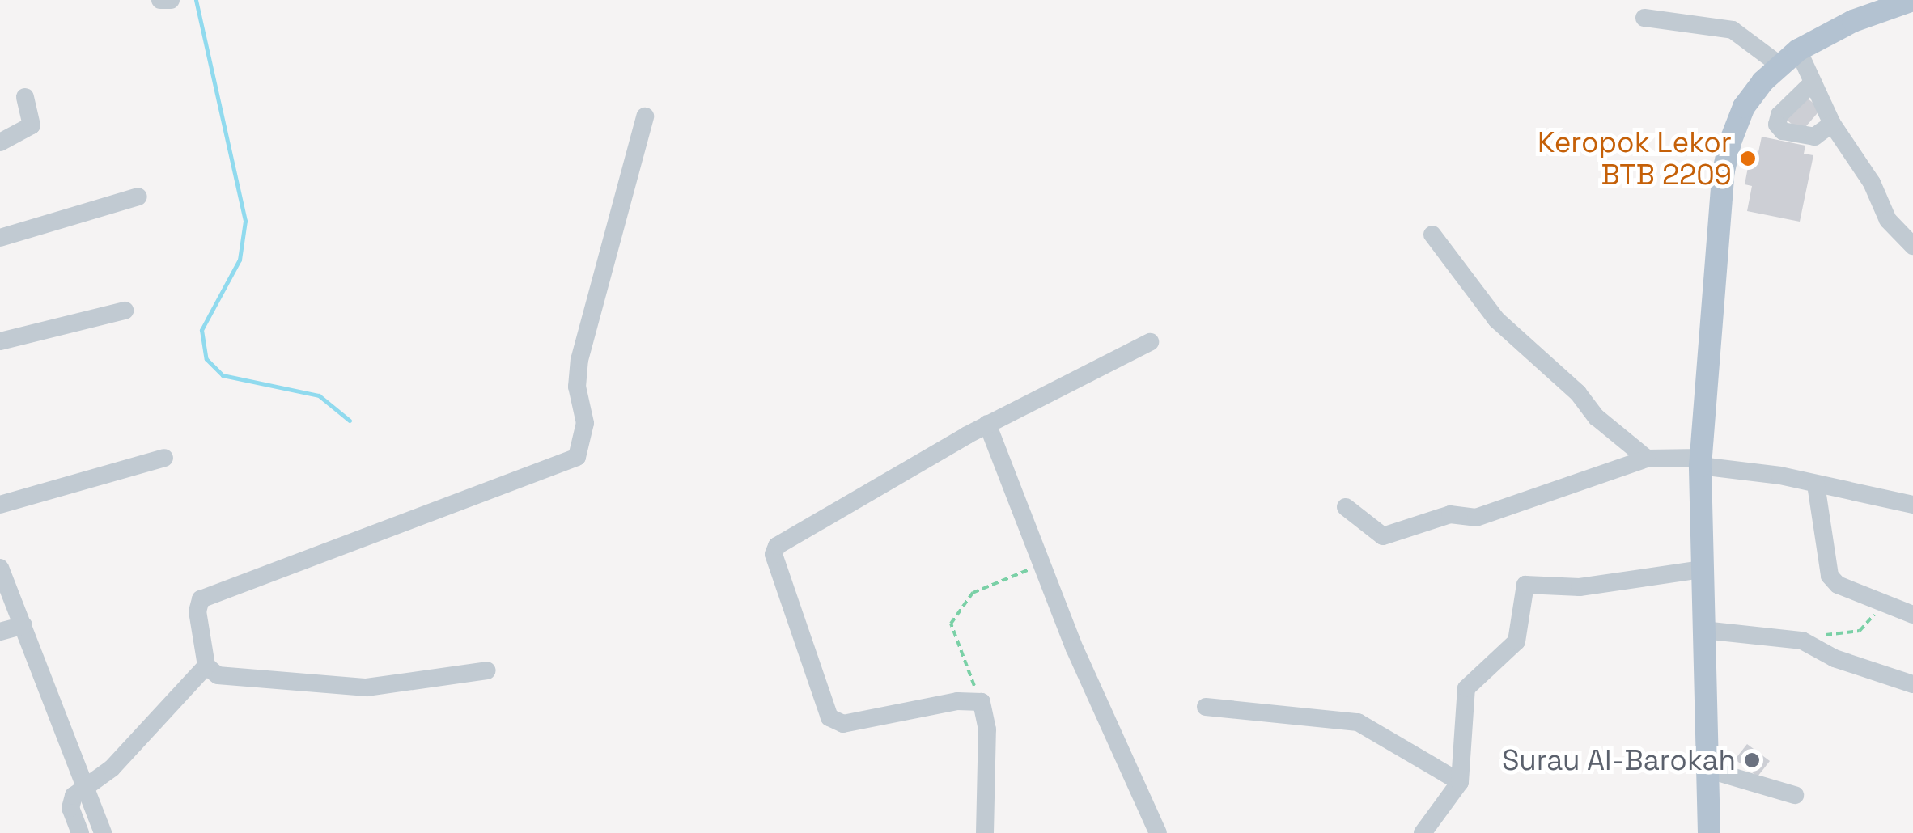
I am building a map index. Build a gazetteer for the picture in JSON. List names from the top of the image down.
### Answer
{
  "places": ["Keropok Lekor BTB 2209", "Surau Al-Barokah"]
}
